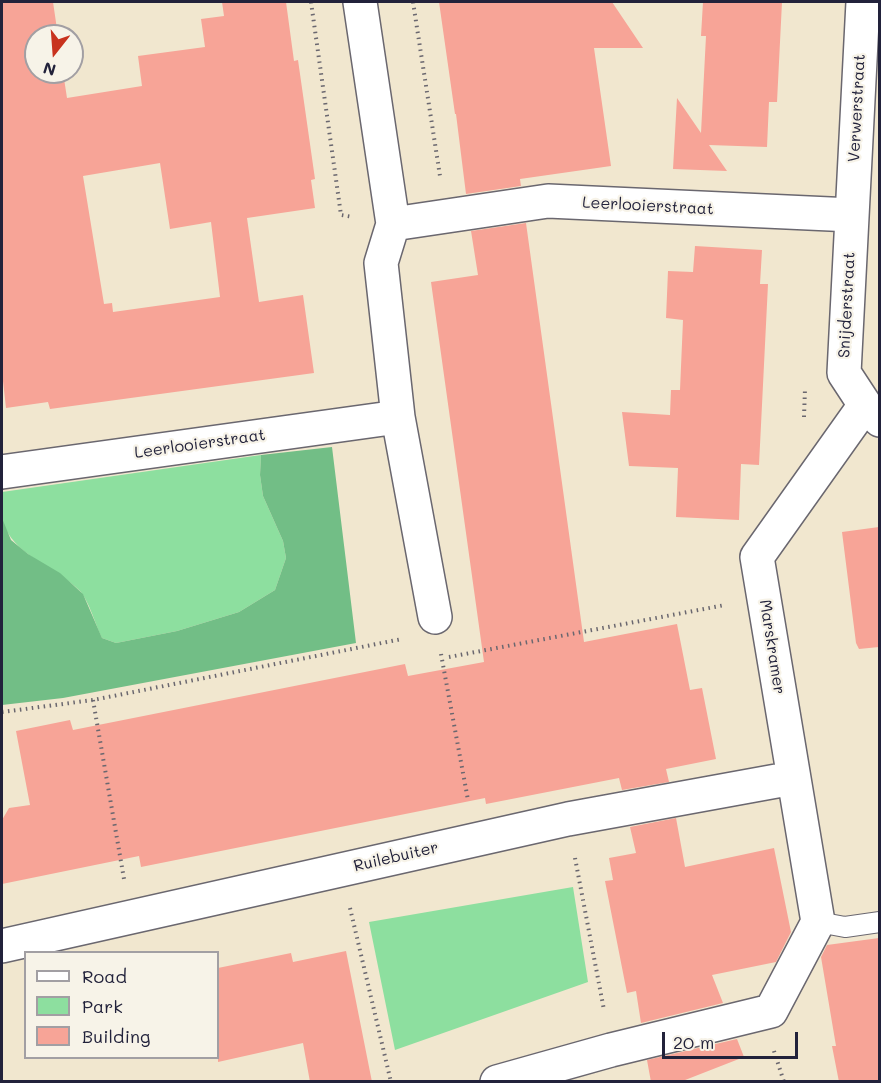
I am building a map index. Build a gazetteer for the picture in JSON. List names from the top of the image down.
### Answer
{
  "streets": {
    "street": [
      "Verwerstraat",
      "Leerlooierstraat",
      "Snijderstraat",
      "Marskramer",
      "Ruilebuiter"
    ]
  },
  "crossings": [
    ["Verwerstraat", "Leerlooierstraat"],
    ["Verwerstraat", "Snijderstraat"],
    ["Leerlooierstraat", "Snijderstraat"],
    ["Snijderstraat", "Marskramer"],
    ["Marskramer", "Ruilebuiter"]
  ],
  "legend": ["Road", "Park", "Building"],
  "scale_bar": "20 m",
  "north": "bottom"
}
